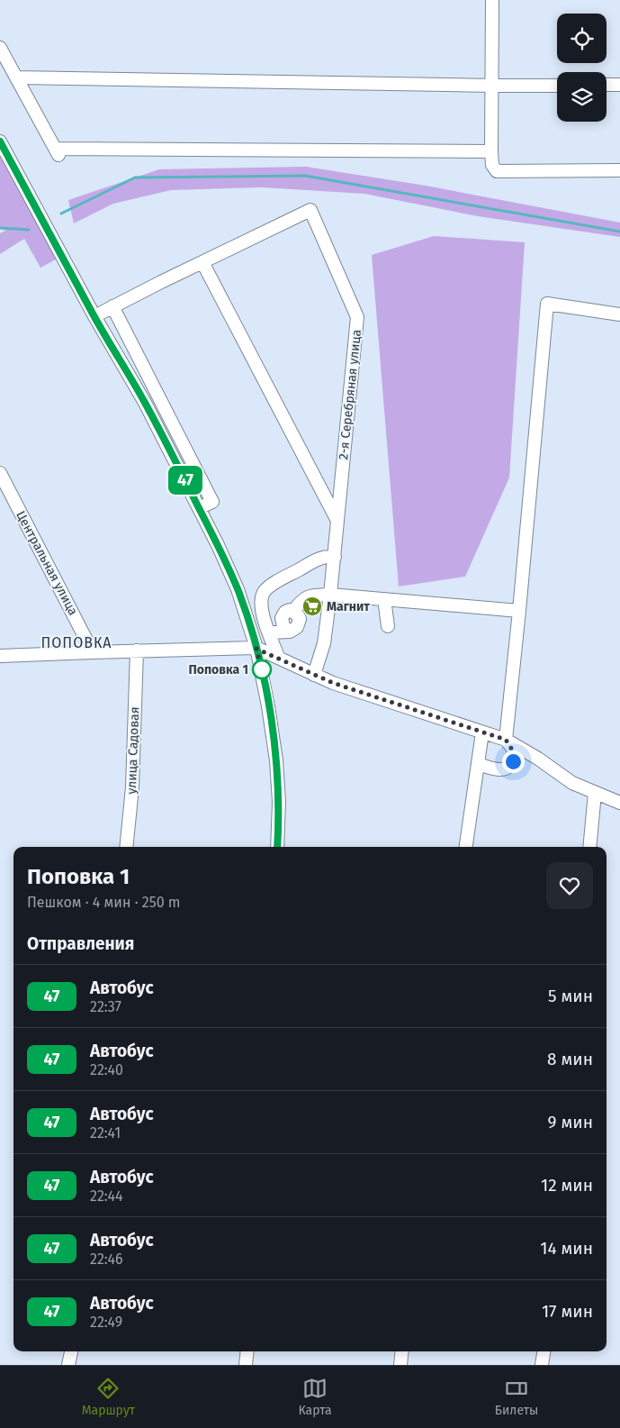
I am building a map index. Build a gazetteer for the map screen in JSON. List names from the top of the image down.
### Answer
{
  "streets": {
    "street": ["2-я Серебряная улица", "Центральная улица", "улица Садовая"]
  },
  "districts": ["ПОПОВКА"],
  "places": {
    "supermarket": ["Магнит"],
    "other": ["Поповка 1"]
  },
  "lines": ["bus line 47"],
  "page": {
    "on_map": "47",
    "heading": [
      ["Поповка 1", "Пешком · 4 мин · 250 m"],
      "Отправления"
    ],
    "list": [
      {
        "mark": "47",
        "name": "Автобус",
        "note": "22:37",
        "value": "5 мин"
      },
      {
        "mark": "47",
        "name": "Автобус",
        "note": "22:40",
        "value": "8 мин"
      },
      {
        "mark": "47",
        "name": "Автобус",
        "note": "22:41",
        "value": "9 мин"
      },
      {
        "mark": "47",
        "name": "Автобус",
        "note": "22:44",
        "value": "12 мин"
      },
      {
        "mark": "47",
        "name": "Автобус",
        "note": "22:46",
        "value": "14 мин"
      },
      {
        "mark": "47",
        "name": "Автобус",
        "note": "22:49",
        "value": "17 мин"
      }
    ],
    "tabs": ["Маршрут", "Карта", "Билеты"]
  }
}
